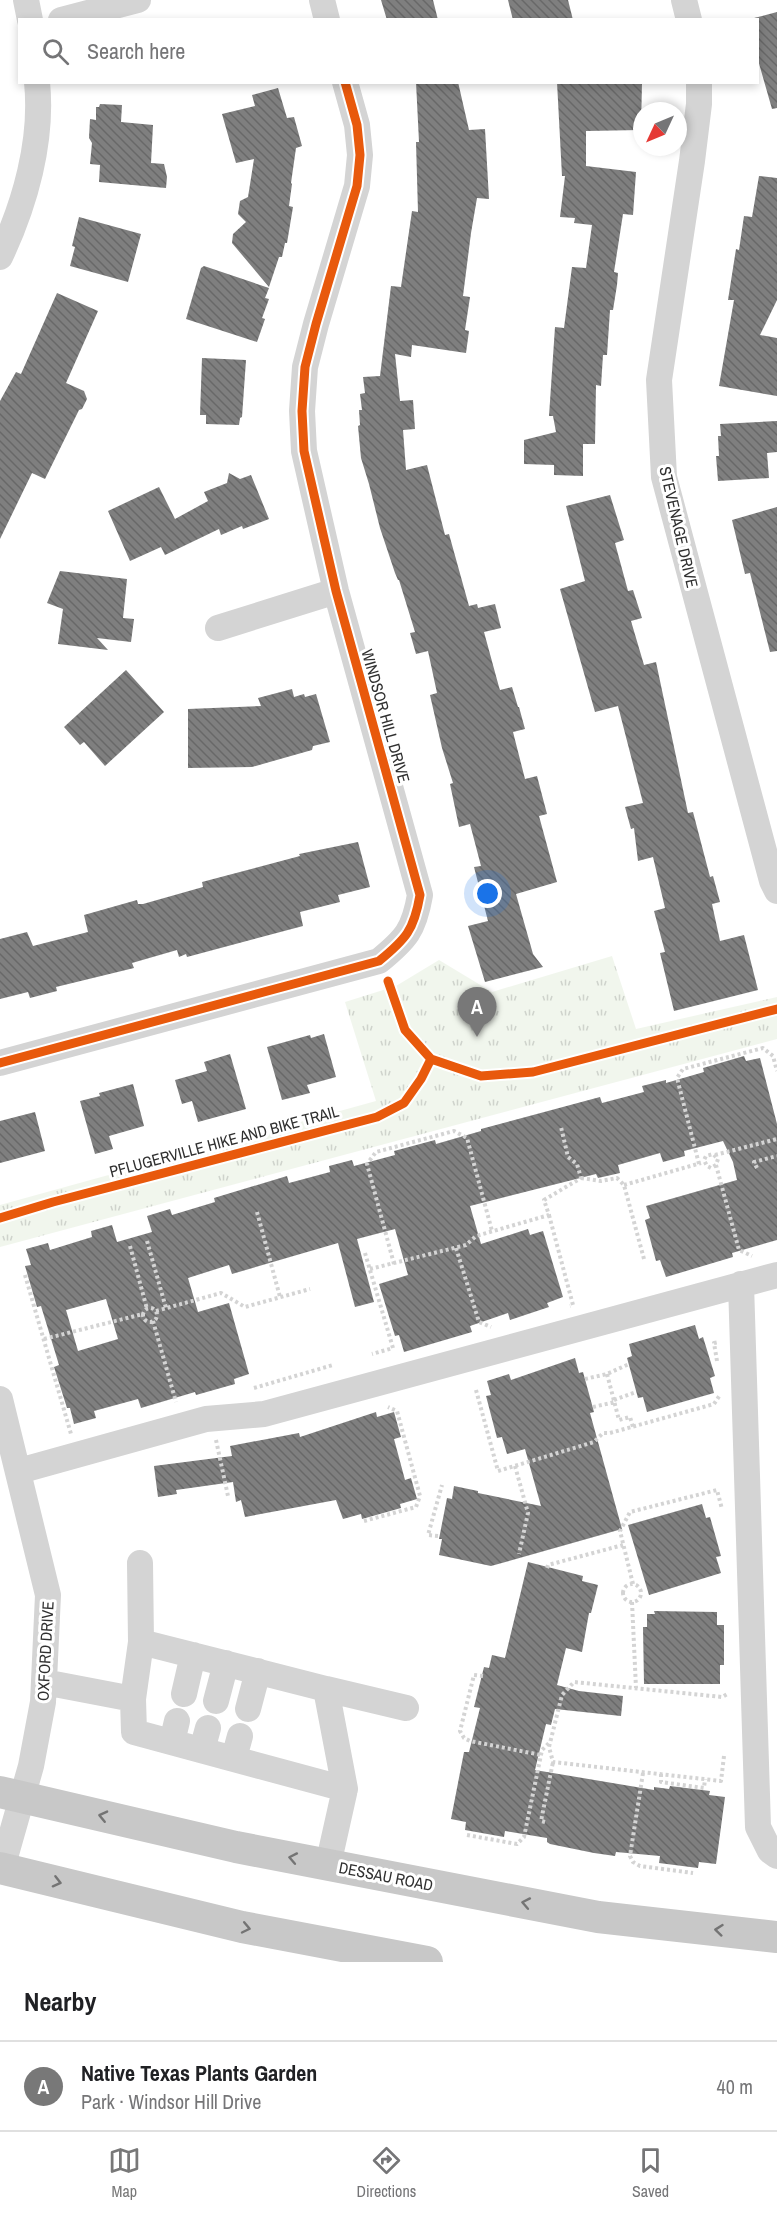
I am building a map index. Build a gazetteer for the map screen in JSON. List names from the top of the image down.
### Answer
{
  "streets": {
    "main road": ["DESSAU ROAD"],
    "street": ["STEVENAGE DRIVE", "WINDSOR HILL DRIVE", "OXFORD DRIVE"],
    "cycle path": ["PFLUGERVILLE HIKE AND BIKE TRAIL"]
  },
  "crossings": [
    ["OXFORD DRIVE", "DESSAU ROAD"]
  ],
  "north": "bottom left",
  "page": {
    "search": "Search here",
    "pins": "A",
    "heading": "Nearby",
    "list": [
      {
        "mark": "A",
        "name": "Native Texas Plants Garden",
        "note": "Park · Windsor Hill Drive",
        "value": "40 m"
      }
    ],
    "nav": ["Map", "Directions", "Saved"]
  }
}
